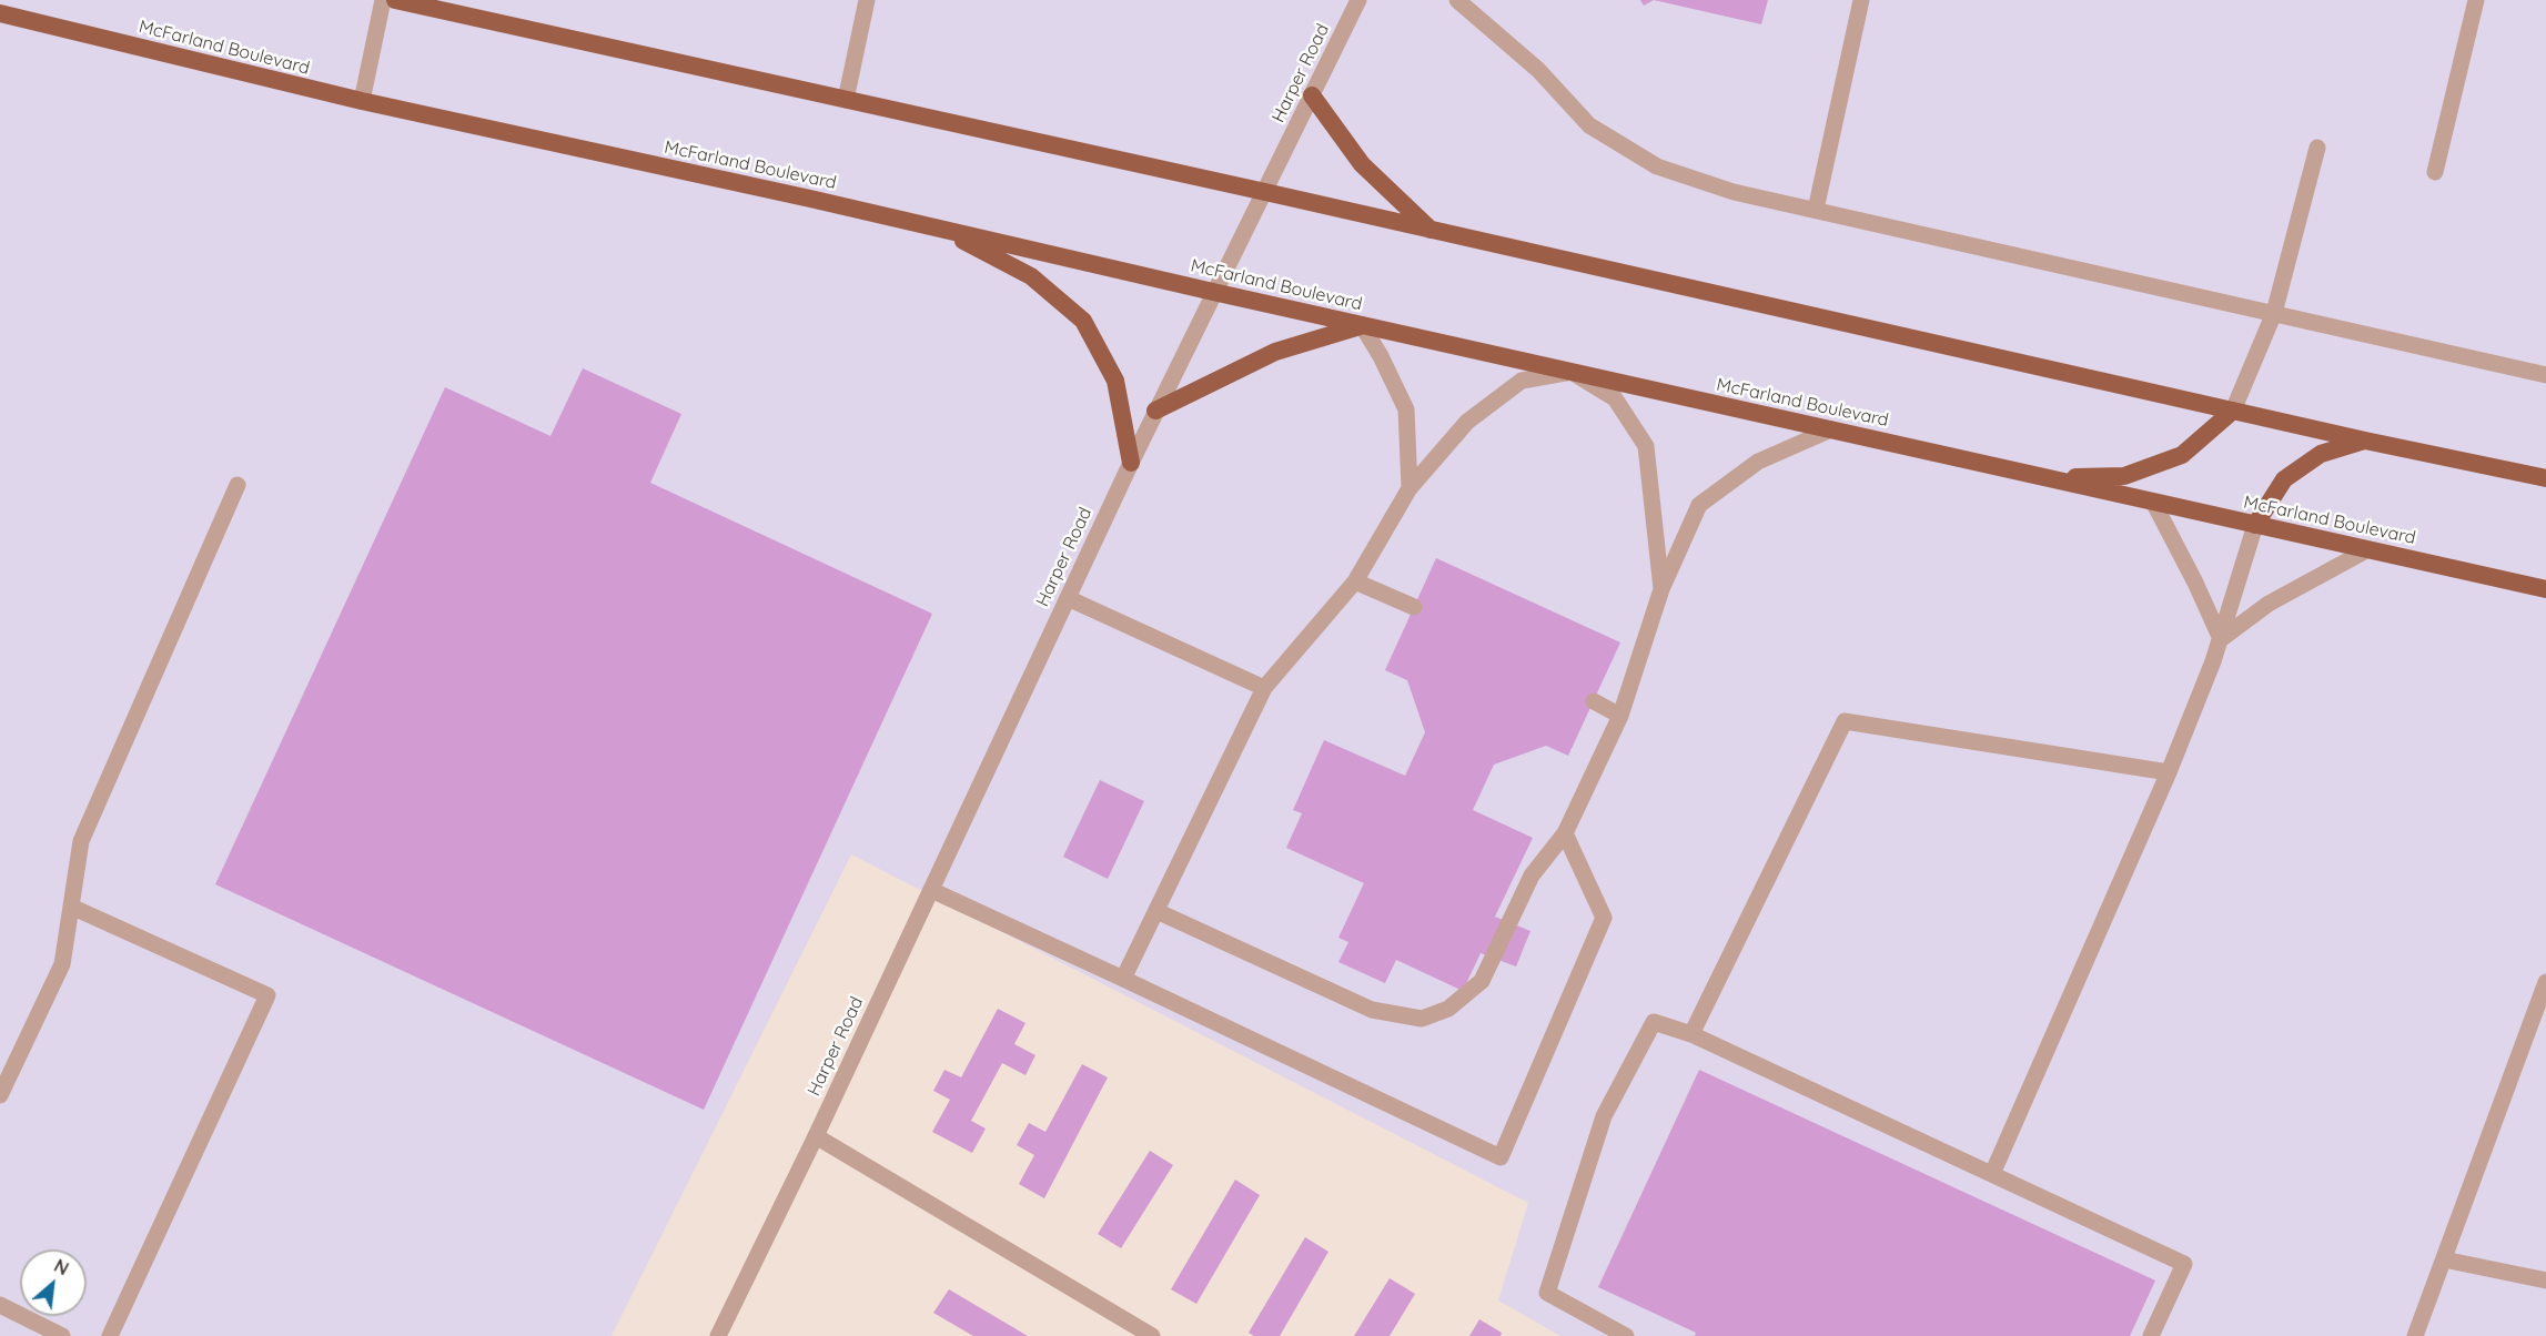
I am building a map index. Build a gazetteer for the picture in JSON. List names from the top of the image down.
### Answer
{
  "streets": {
    "highway": ["McFarland Boulevard"],
    "street": ["Harper Road"]
  },
  "crossings": [
    ["McFarland Boulevard", "Harper Road"]
  ],
  "north": "top right"
}
